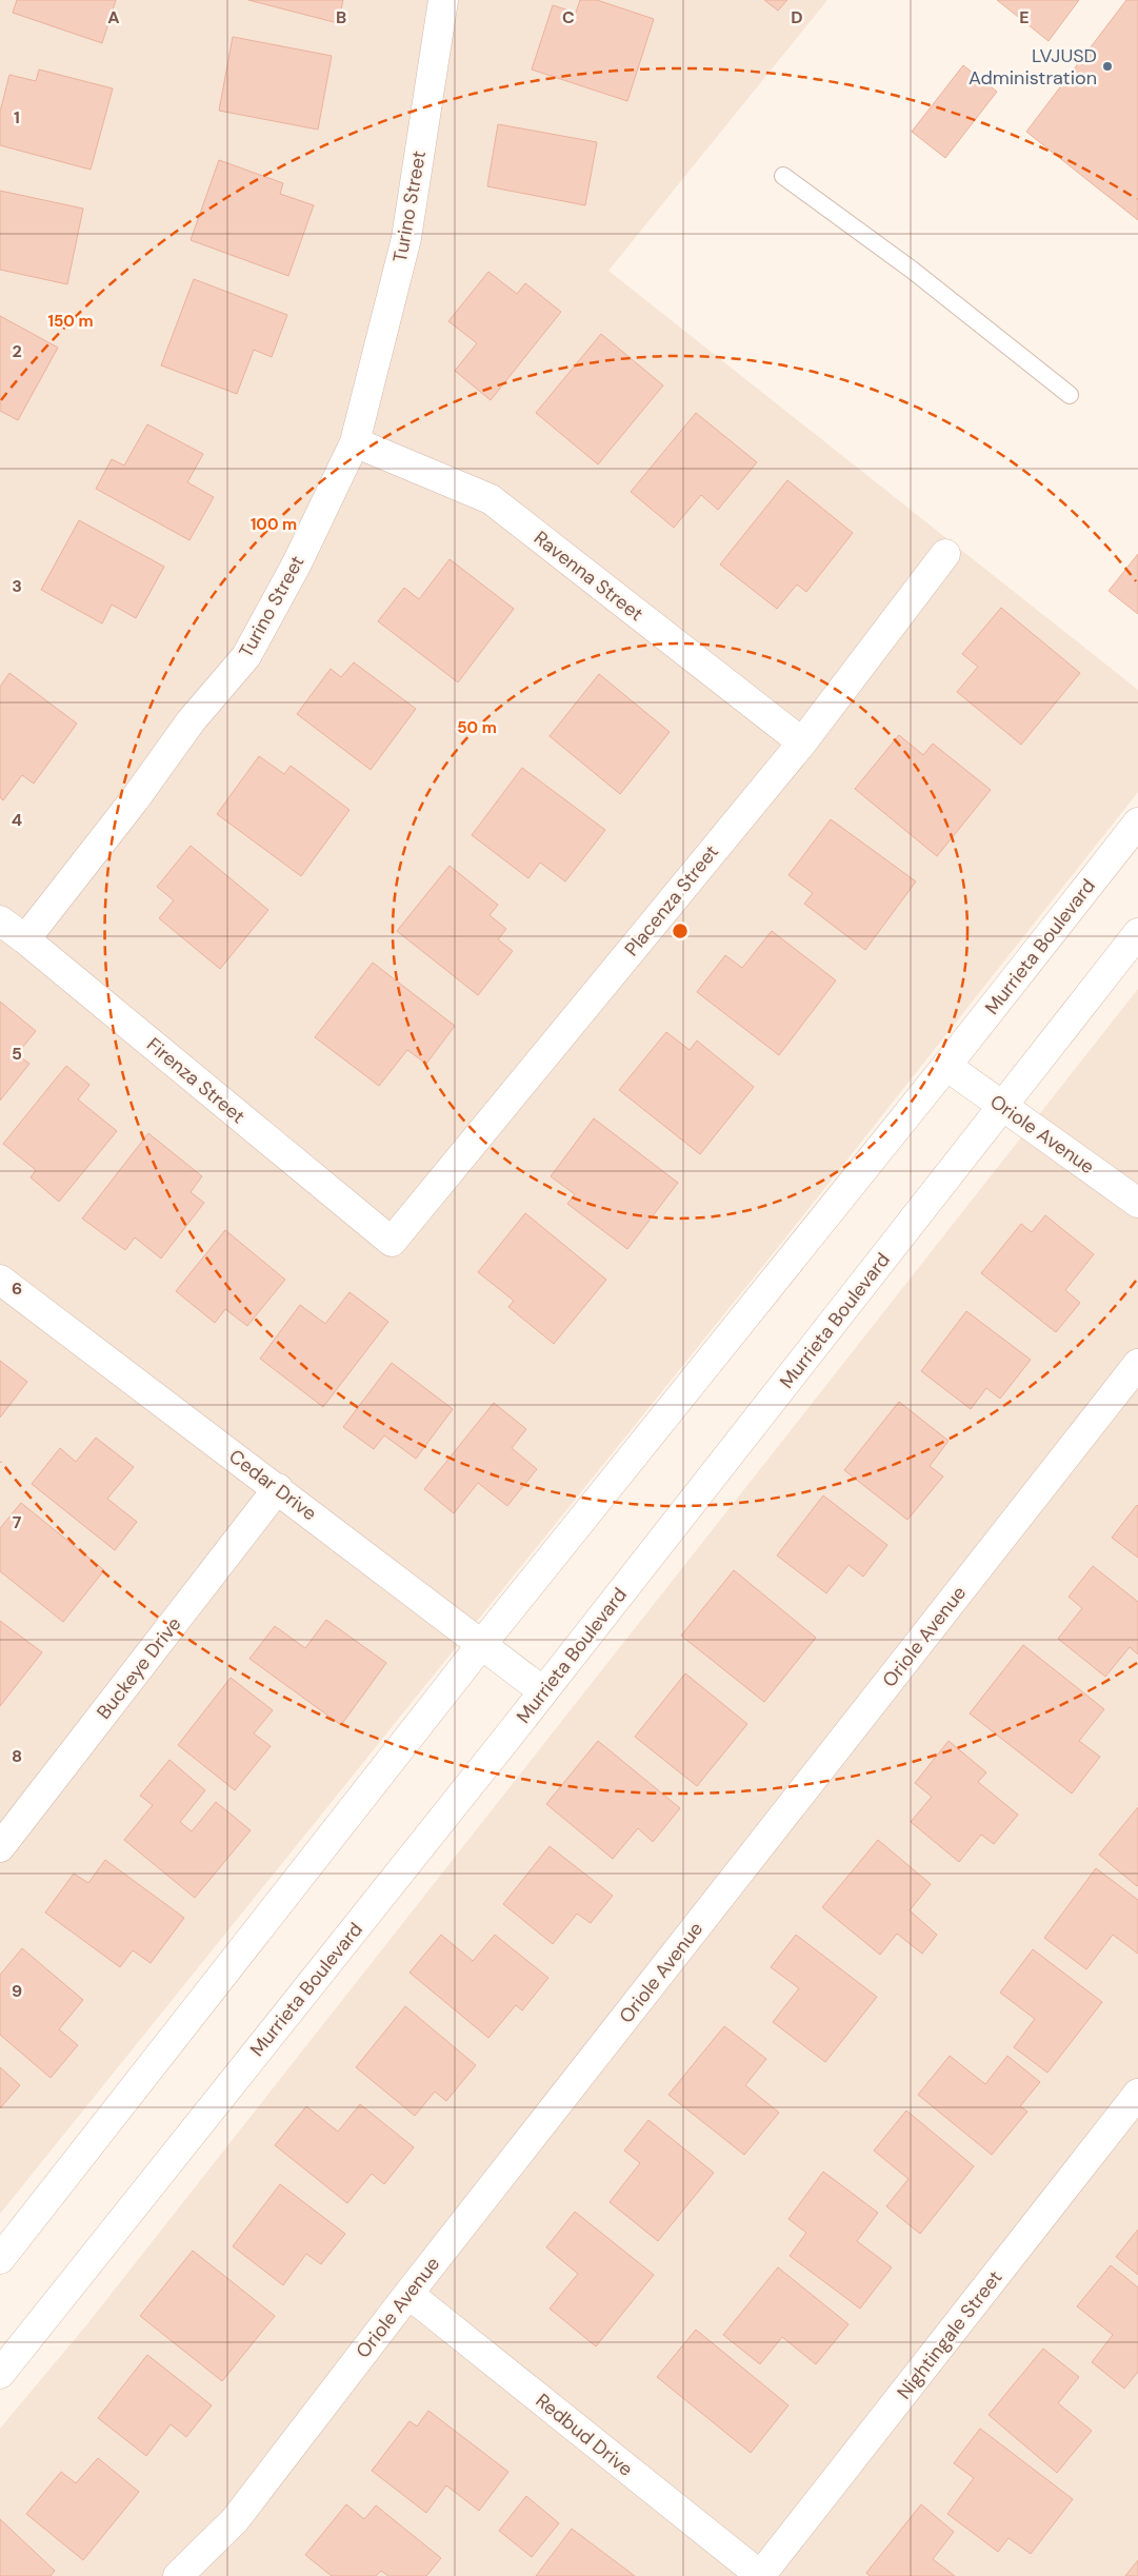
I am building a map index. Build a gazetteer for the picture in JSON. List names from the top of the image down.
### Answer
{
  "streets": {
    "street": [
      "Turino Street",
      "Ravenna Street",
      "Placenza Street",
      "Murrieta Boulevard",
      "Firenza Street",
      "Oriole Avenue",
      "Cedar Drive",
      "Buckeye Drive",
      "Nightingale Street",
      "Redbud Drive"
    ]
  },
  "crossings": [
    ["Turino Street", "Ravenna Street"],
    ["Turino Street", "Firenza Street"],
    ["Ravenna Street", "Placenza Street"],
    ["Placenza Street", "Firenza Street"],
    ["Murrieta Boulevard", "Oriole Avenue"],
    ["Murrieta Boulevard", "Cedar Drive"],
    ["Oriole Avenue", "Redbud Drive"],
    ["Cedar Drive", "Buckeye Drive"],
    ["Nightingale Street", "Redbud Drive"]
  ],
  "places": ["LVJUSD Administration"],
  "grid": {
    "columns": [
      "A",
      "B",
      "C",
      "D",
      "E"
    ],
    "rows": [
      "1",
      "2",
      "3",
      "4",
      "5",
      "6",
      "7",
      "8",
      "9"
    ]
  },
  "rings": ["150 m", "100 m", "50 m"]
}
